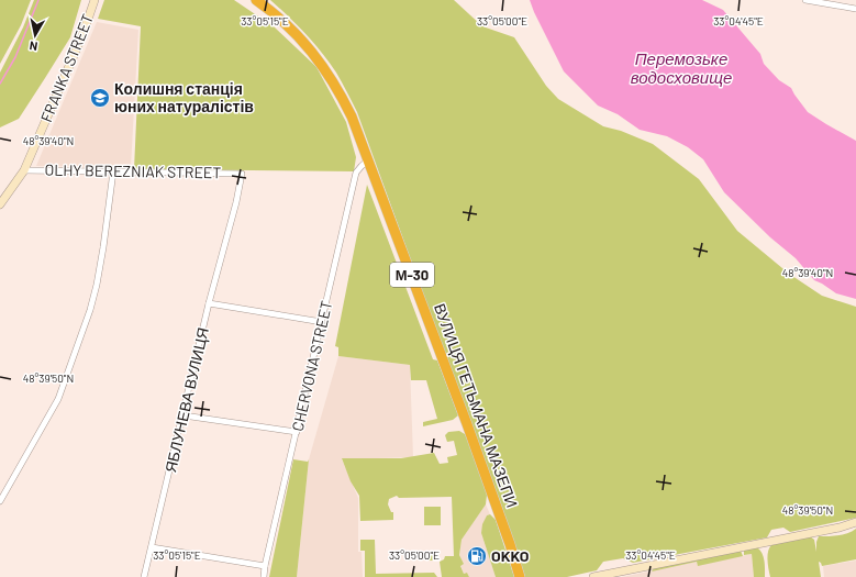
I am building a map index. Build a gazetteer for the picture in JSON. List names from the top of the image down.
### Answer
{
  "streets": {
    "highway": ["М-30", "ВУЛИЦЯ ГЕТЬМАНА МАЗЕПИ"],
    "main road": ["FRANKA STREET"],
    "street": ["OLHY BEREZNIAK STREET", "CHERVONA STREET", "ЯБЛУНЕВА ВУЛИЦЯ"]
  },
  "crossings": [
    ["FRANKA STREET", "OLHY BEREZNIAK STREET"],
    ["OLHY BEREZNIAK STREET", "ЯБЛУНЕВА ВУЛИЦЯ"],
    ["CHERVONA STREET", "ВУЛИЦЯ ГЕТЬМАНА МАЗЕПИ"]
  ],
  "water": ["Перемозьке водосховище"],
  "places": {
    "school or university": ["Колишня станція юних натуралістів"],
    "fuel station": ["OKKO"]
  },
  "north": "bottom",
  "coordinates": [
    "33°05'15\"E",
    "33°05'00\"E",
    "33°04'45\"E",
    "48°39'40\"N",
    "48°39'50\"N"
  ]
}
